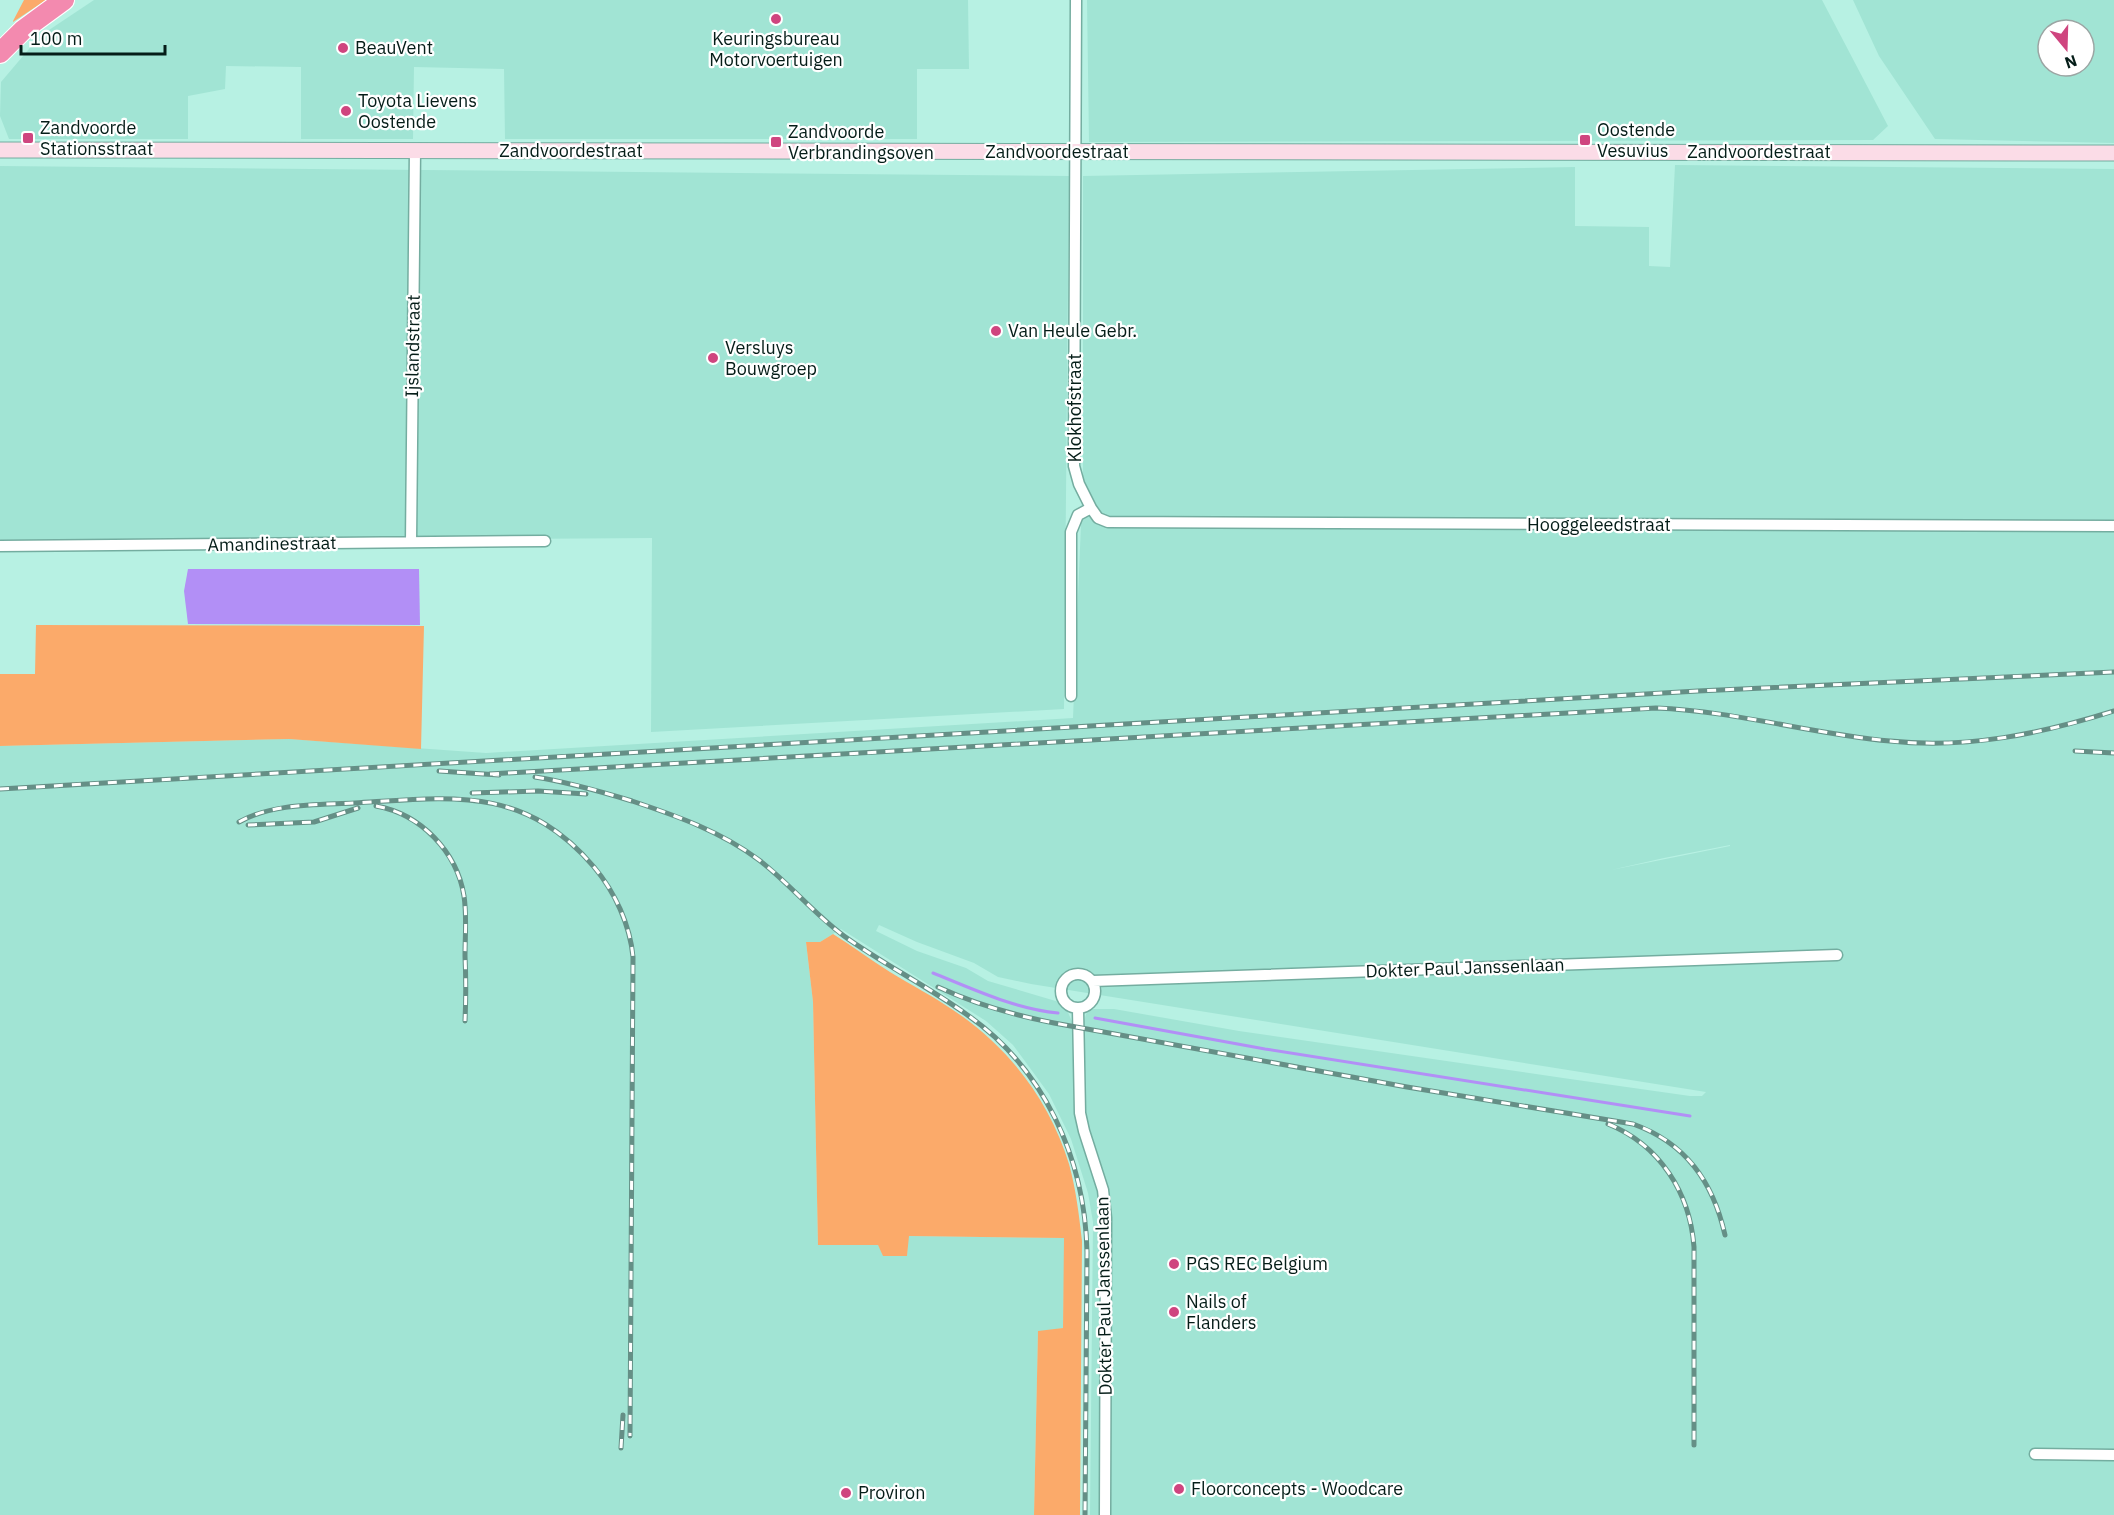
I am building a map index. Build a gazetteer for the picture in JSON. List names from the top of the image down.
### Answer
{
  "streets": {
    "main road": ["Zandvoordestraat"],
    "street": [
      "Ijslandstraat",
      "Klokhofstraat",
      "Hooggeleedstraat",
      "Amandinestraat",
      "Dokter Paul Janssenlaan"
    ]
  },
  "crossings": [
    ["Zandvoordestraat", "Ijslandstraat"],
    ["Zandvoordestraat", "Klokhofstraat"],
    ["Ijslandstraat", "Amandinestraat"],
    ["Klokhofstraat", "Hooggeleedstraat"]
  ],
  "places": {
    "other": [
      "Keuringsbureau Motorvoertuigen",
      "BeauVent",
      "Toyota Lievens Oostende",
      "Van Heule Gebr.",
      "Versluys Bouwgroep",
      "PGS REC Belgium",
      "Nails of Flanders",
      "Floorconcepts - Woodcare",
      "Proviron"
    ],
    "transit": ["Zandvoorde Stationsstraat", "Oostende Vesuvius", "Zandvoorde Verbrandingsoven"]
  },
  "scale_bar": "100 m",
  "north": "bottom"
}
